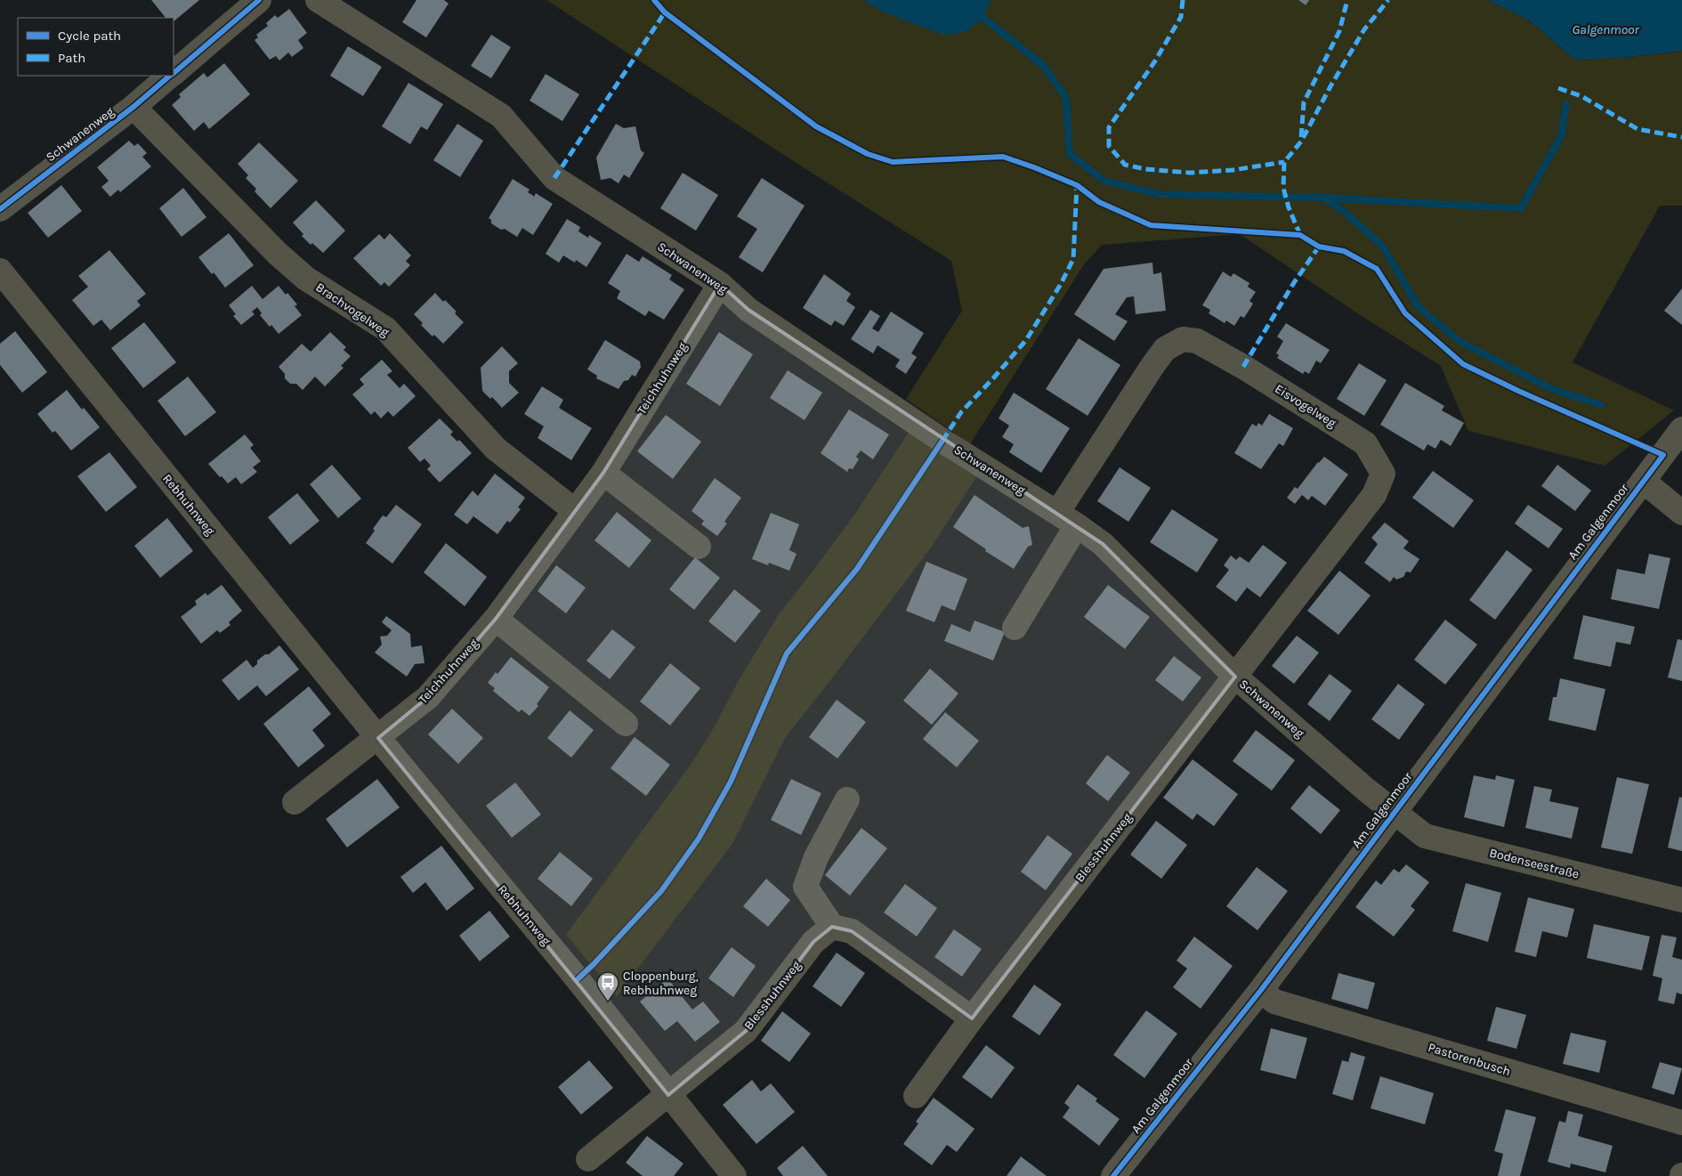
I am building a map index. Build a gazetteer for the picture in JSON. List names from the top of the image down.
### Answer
{
  "streets": {
    "street": [
      "Schwanenweg",
      "Brachvogelweg",
      "Teichhuhnweg",
      "Eisvogelweg",
      "Rebhuhnweg",
      "Am Galgenmoor",
      "Blesshuhnweg",
      "Bodenseestraße",
      "Pastorenbusch"
    ]
  },
  "crossings": [
    ["Schwanenweg", "Brachvogelweg"],
    ["Schwanenweg", "Teichhuhnweg"],
    ["Schwanenweg", "Eisvogelweg"],
    ["Schwanenweg", "Am Galgenmoor"],
    ["Schwanenweg", "Blesshuhnweg"],
    ["Schwanenweg", "Bodenseestraße"],
    ["Brachvogelweg", "Teichhuhnweg"],
    ["Teichhuhnweg", "Rebhuhnweg"],
    ["Eisvogelweg", "Blesshuhnweg"],
    ["Rebhuhnweg", "Blesshuhnweg"],
    ["Am Galgenmoor", "Bodenseestraße"],
    ["Am Galgenmoor", "Pastorenbusch"]
  ],
  "water": ["Galgenmoor"],
  "places": {
    "bus stop": ["Cloppenburg, Rebhuhnweg"]
  },
  "legend": ["Cycle path", "Path"]
}
